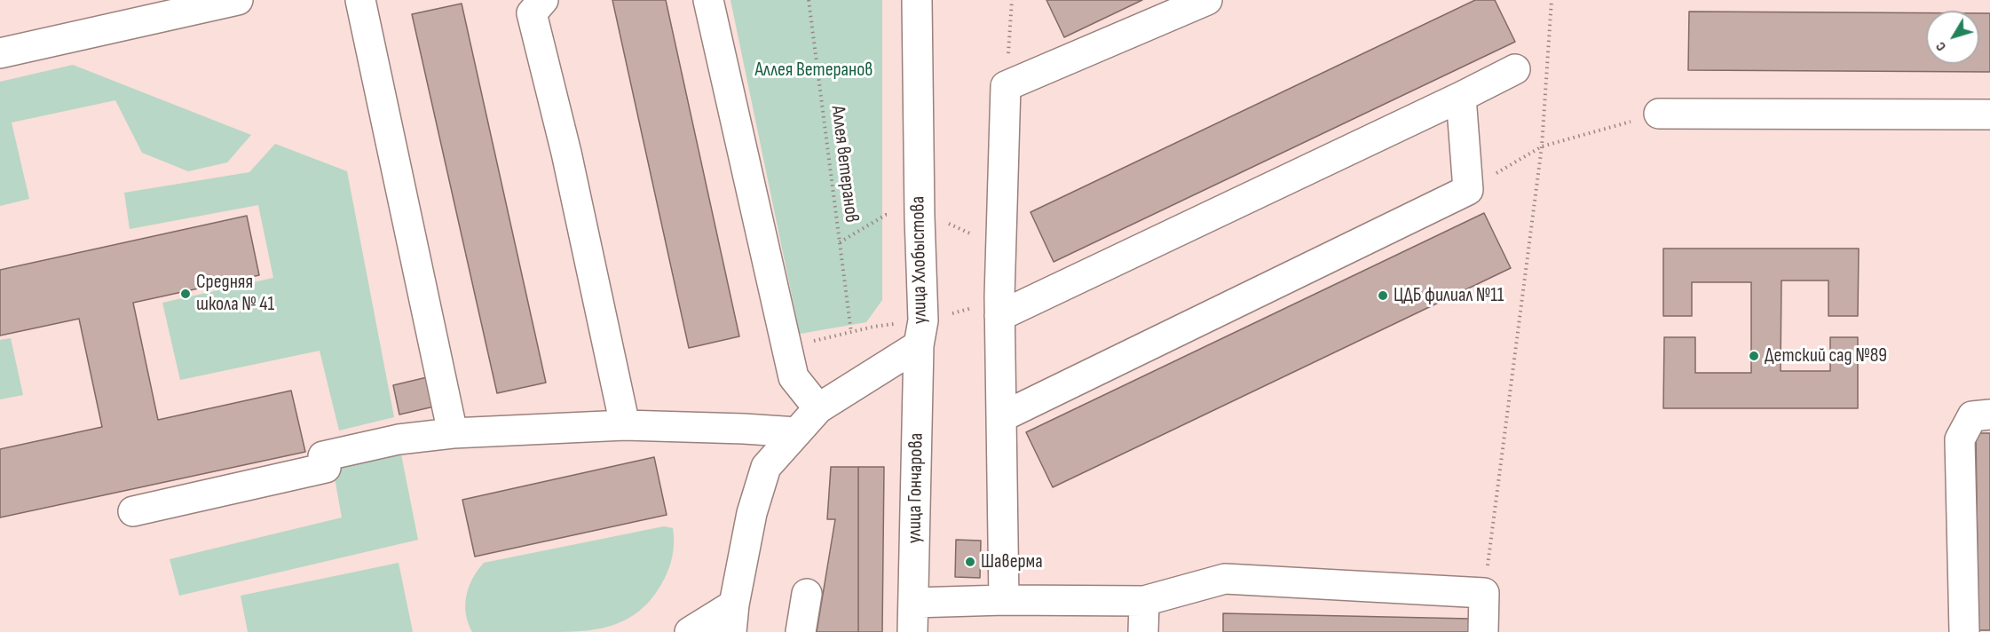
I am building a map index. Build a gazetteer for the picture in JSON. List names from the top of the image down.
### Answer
{
  "streets": {
    "street": ["улица Хлобыстова", "улица Гончарова"],
    "path": ["Аллея ветеранов"]
  },
  "crossings": [
    ["улица Хлобыстова", "улица Гончарова"]
  ],
  "parks": ["Аллея Ветеранов"],
  "places": [
    "Средняя школа № 41",
    "ЦДБ филиал №11",
    "Детский сад №89",
    "Шаверма"
  ],
  "north": "bottom left"
}
